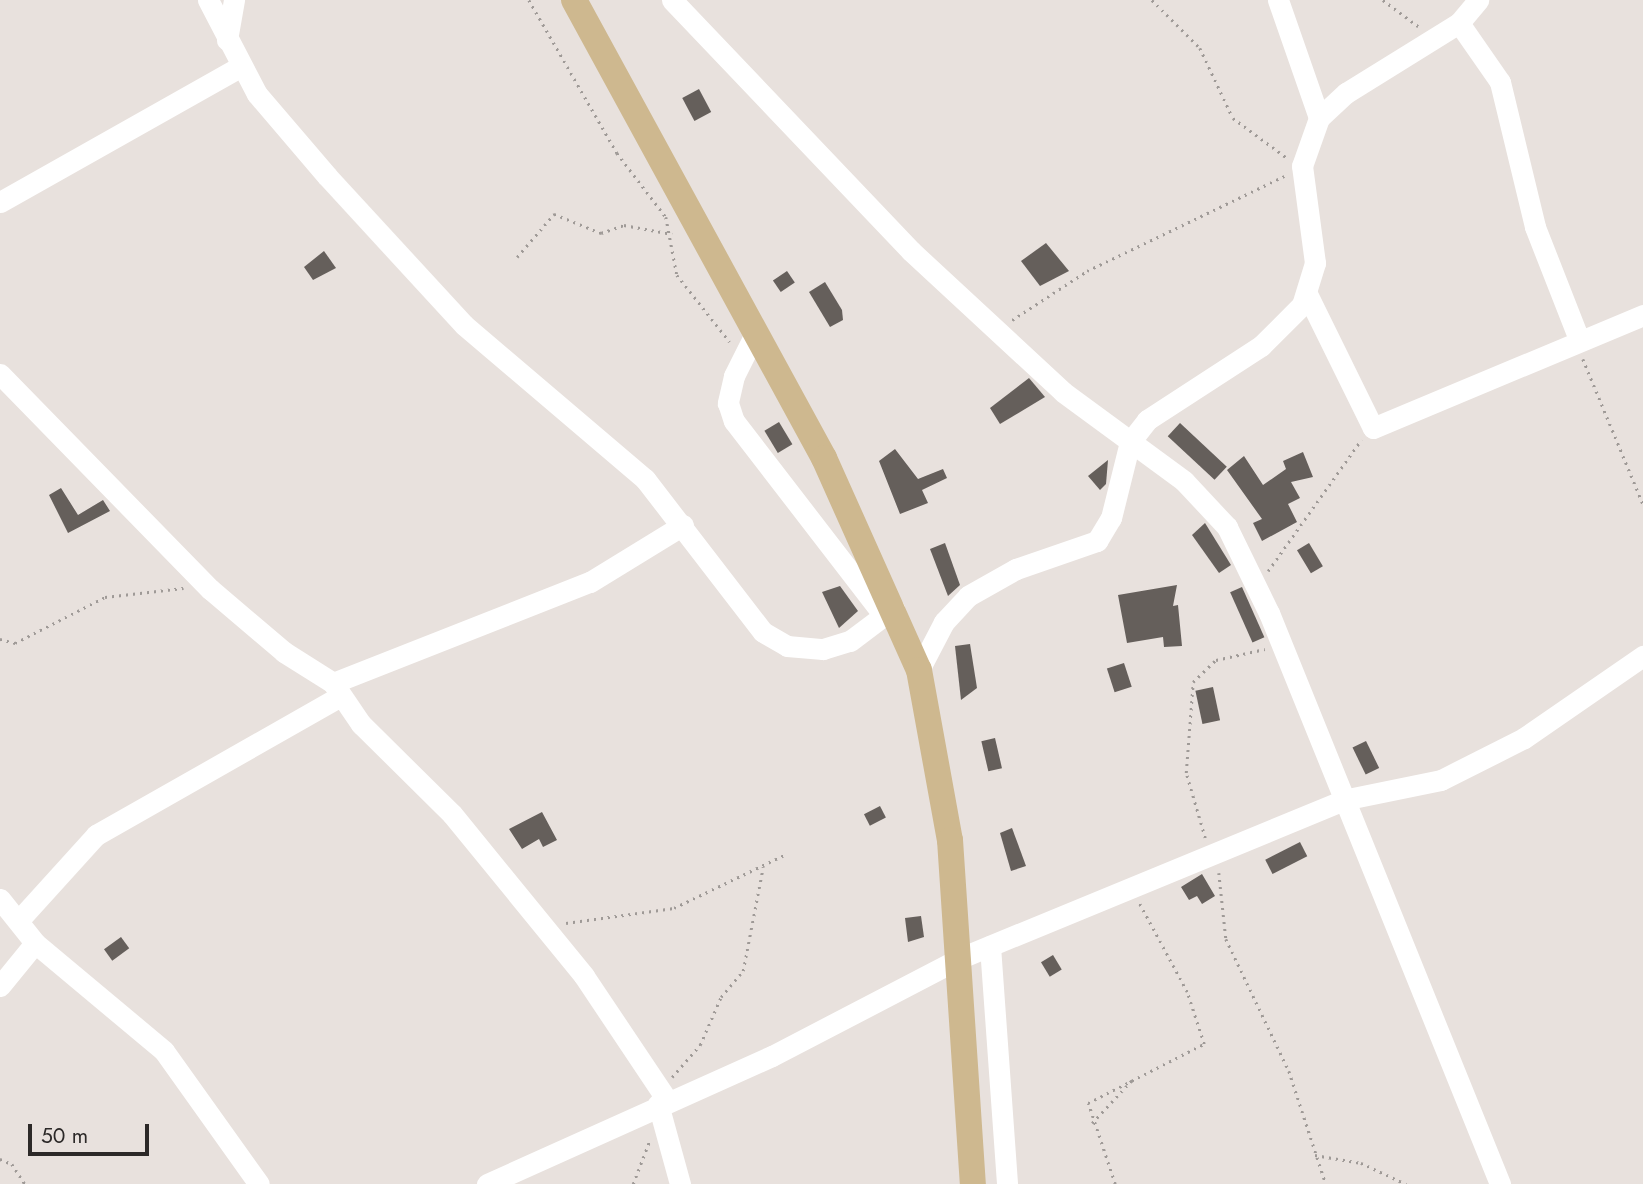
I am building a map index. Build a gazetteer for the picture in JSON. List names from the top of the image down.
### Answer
{
  "scale_bar": "50 m"
}
